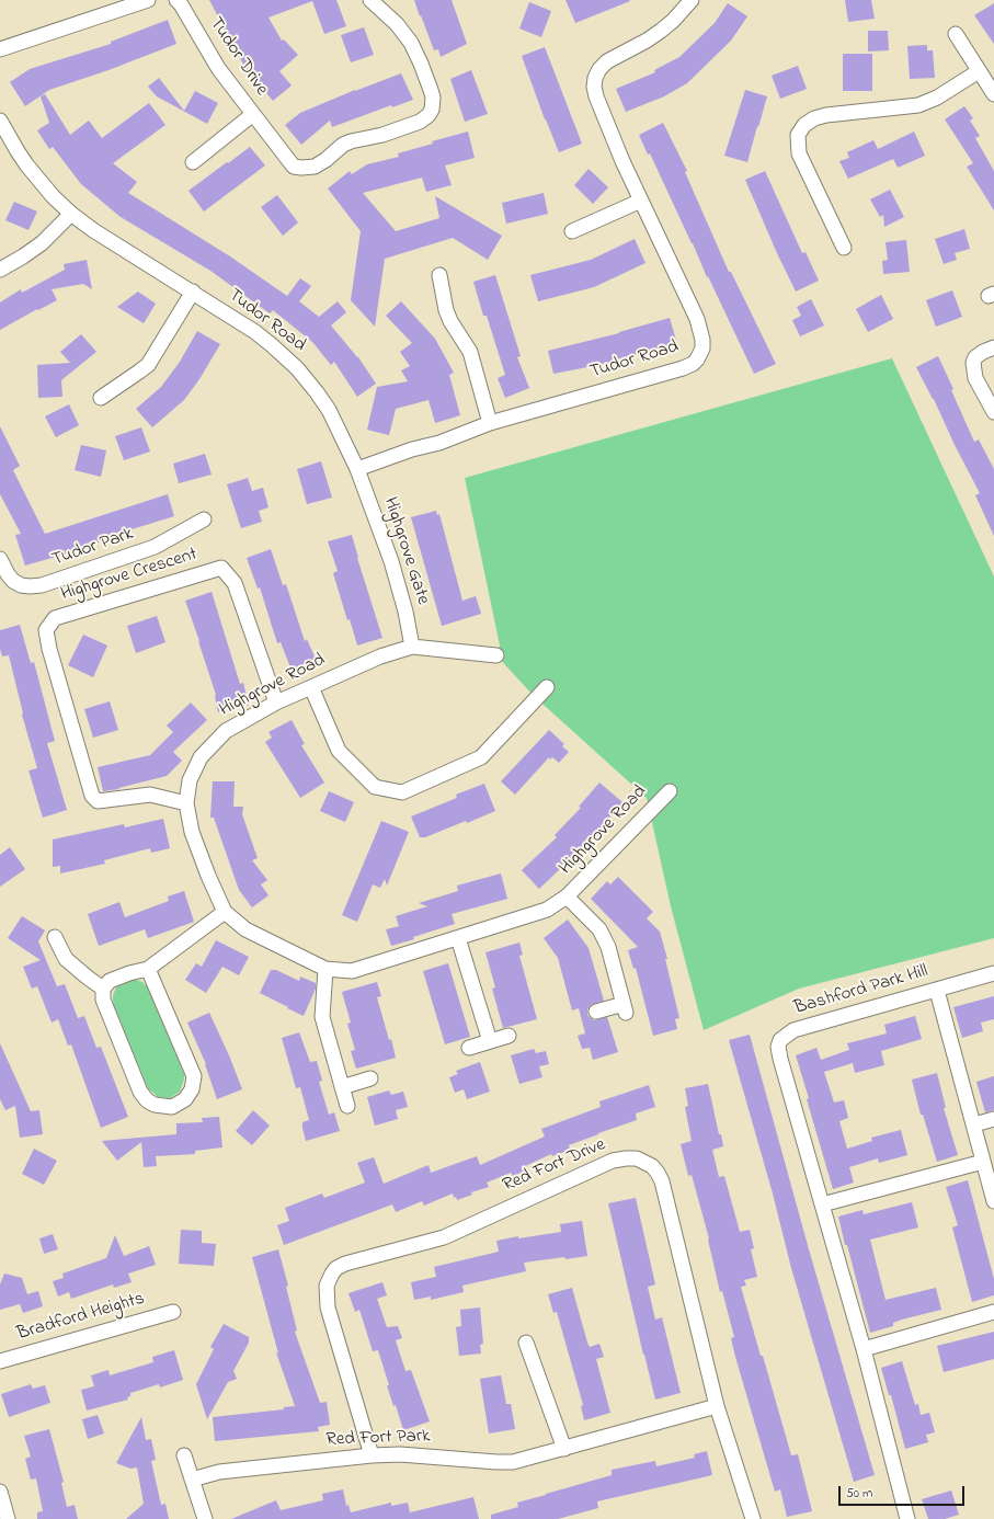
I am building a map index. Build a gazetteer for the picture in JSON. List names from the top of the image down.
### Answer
{
  "streets": {
    "street": [
      "Tudor Drive",
      "Tudor Road",
      "Tudor Park",
      "Highgrove Gate",
      "Highgrove Crescent",
      "Highgrove Road",
      "Bashford Park Hill",
      "Red Fort Drive",
      "Bradford Heights",
      "Red Fort Park"
    ]
  },
  "crossings": [
    ["Tudor Road", "Highgrove Gate"],
    ["Highgrove Gate", "Highgrove Road"],
    ["Highgrove Crescent", "Highgrove Road"],
    ["Red Fort Drive", "Red Fort Park"]
  ],
  "scale_bar": "50 m"
}
